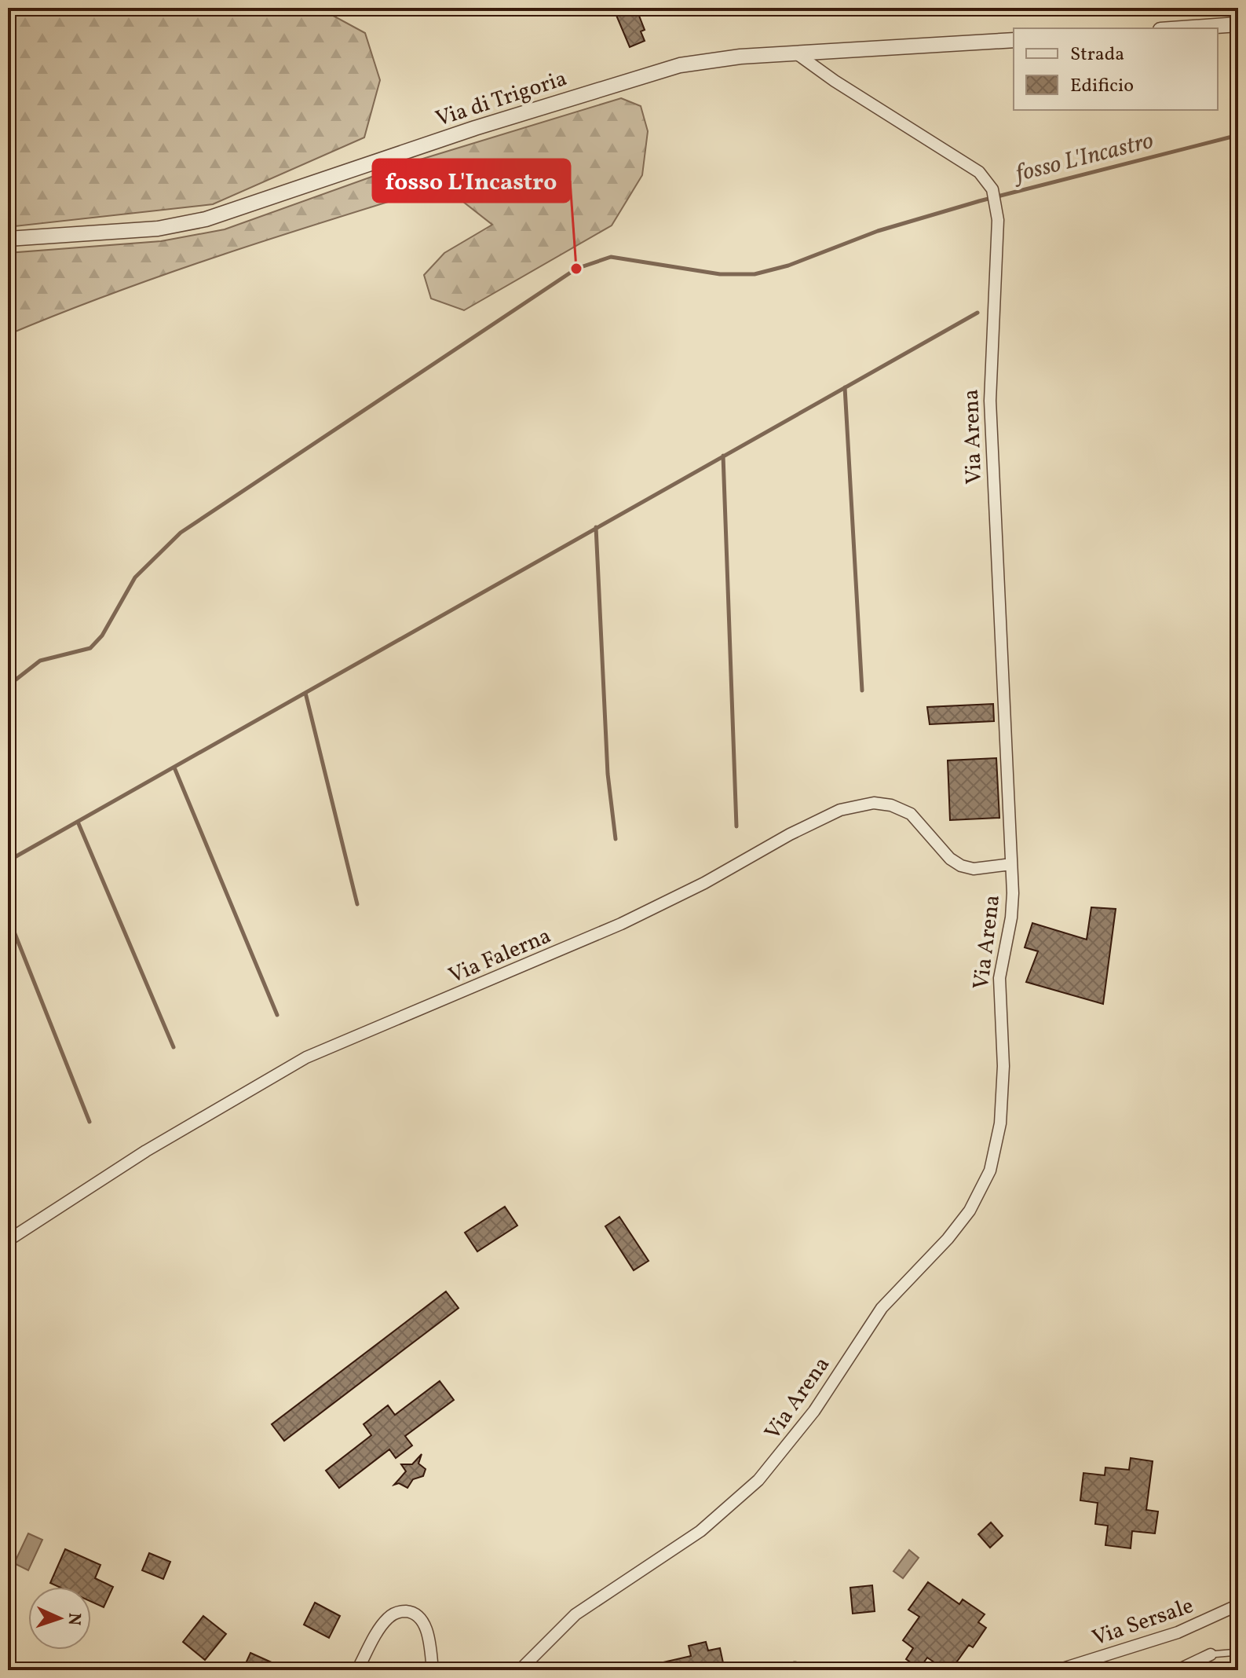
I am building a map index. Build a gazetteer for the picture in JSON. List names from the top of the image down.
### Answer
{
  "streets": {
    "street": [
      "Via di Trigoria",
      "Via Arena",
      "Via Falerna",
      "Via Sersale"
    ]
  },
  "crossings": [
    ["Via di Trigoria", "Via Arena"],
    ["Via Arena", "Via Falerna"]
  ],
  "water": ["fosso L'Incastro"],
  "places": ["fosso L'Incastro"],
  "legend": ["Strada", "Edificio"],
  "north": "right"
}
